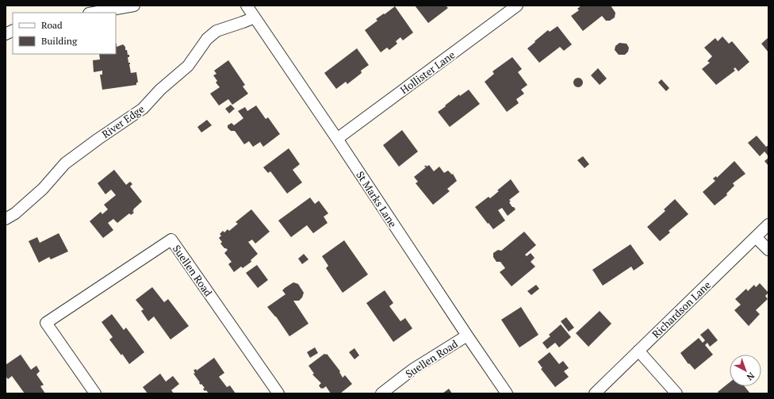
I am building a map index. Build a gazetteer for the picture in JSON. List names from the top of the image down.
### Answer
{
  "streets": {
    "street": [
      "Hollister Lane",
      "River Edge",
      "St Marks Lane",
      "Suellen Road",
      "Richardson Lane"
    ]
  },
  "crossings": [
    ["Hollister Lane", "St Marks Lane"],
    ["River Edge", "St Marks Lane"],
    ["St Marks Lane", "Suellen Road"]
  ],
  "legend": ["Road", "Building"],
  "north": "bottom right"
}
